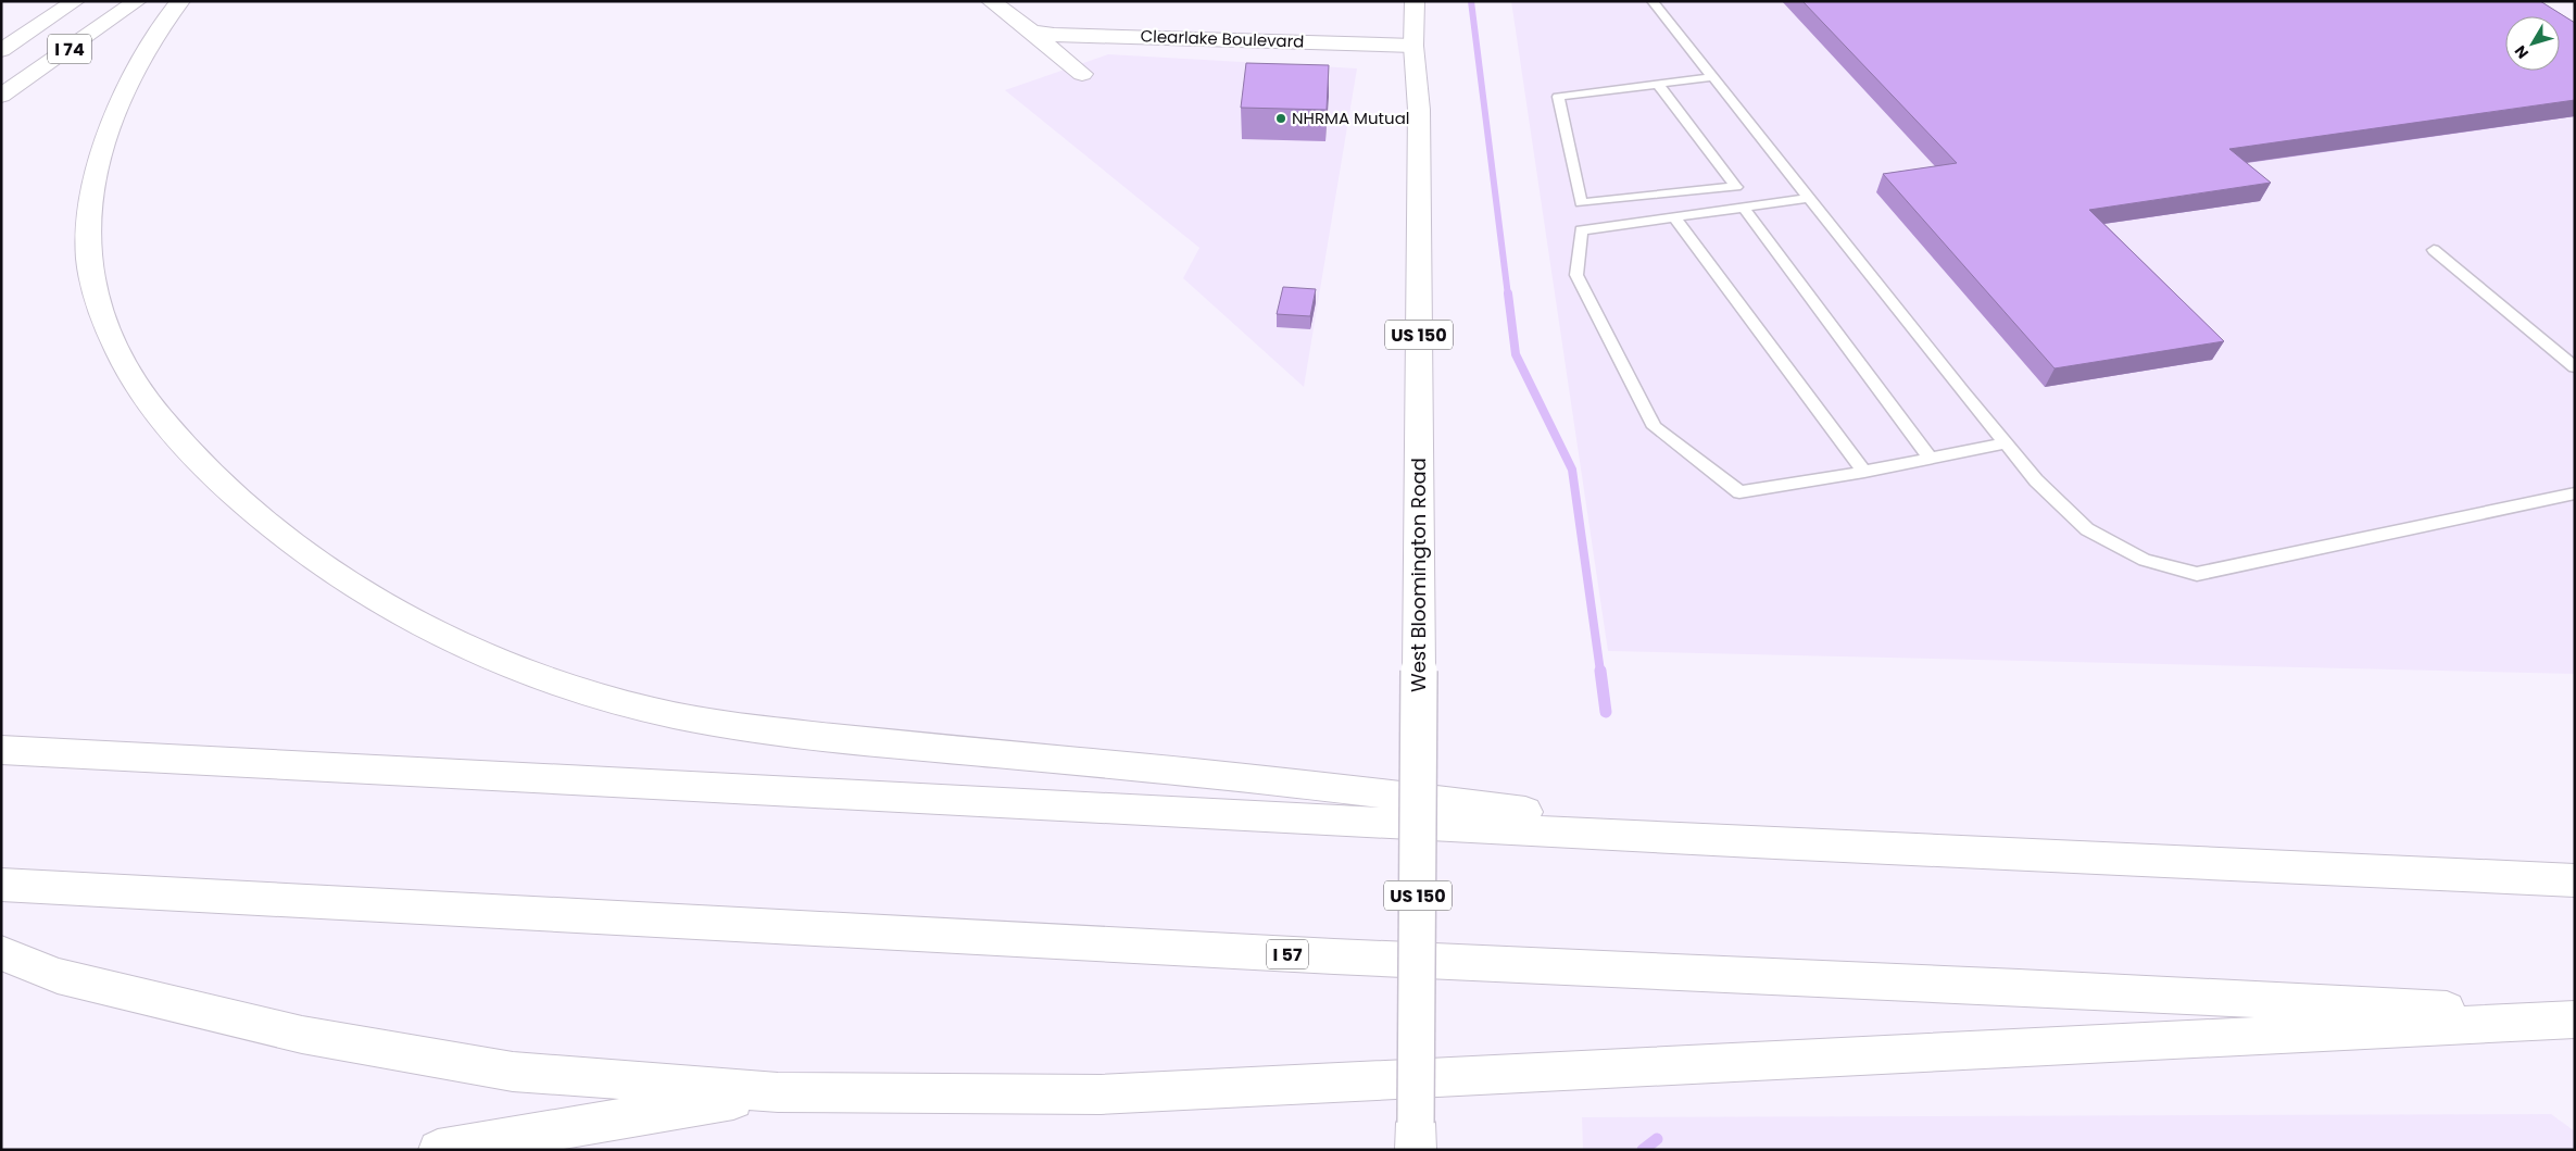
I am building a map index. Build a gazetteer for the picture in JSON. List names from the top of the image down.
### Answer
{
  "streets": {
    "main road": [
      "Clearlake Boulevard",
      "I 74",
      "US 150",
      "West Bloomington Road",
      "I 57"
    ]
  },
  "crossings": [
    ["Clearlake Boulevard", "West Bloomington Road"]
  ],
  "places": ["NHRMA Mutual"],
  "north": "bottom left"
}
